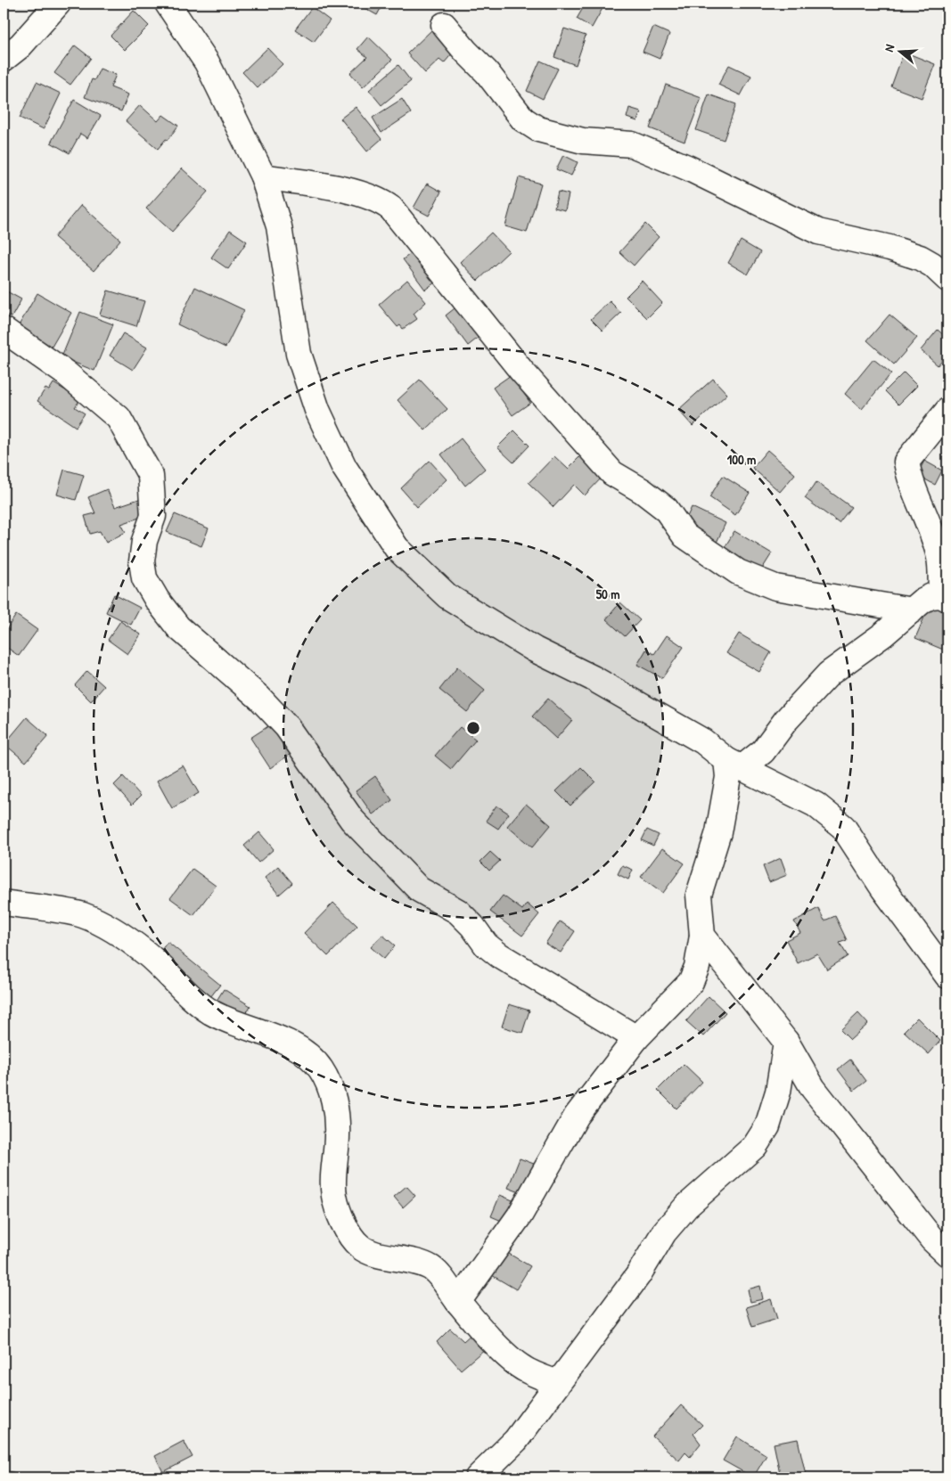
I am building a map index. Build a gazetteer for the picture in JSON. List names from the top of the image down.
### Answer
{
  "north": "left",
  "rings": ["100 m", "50 m"]
}
